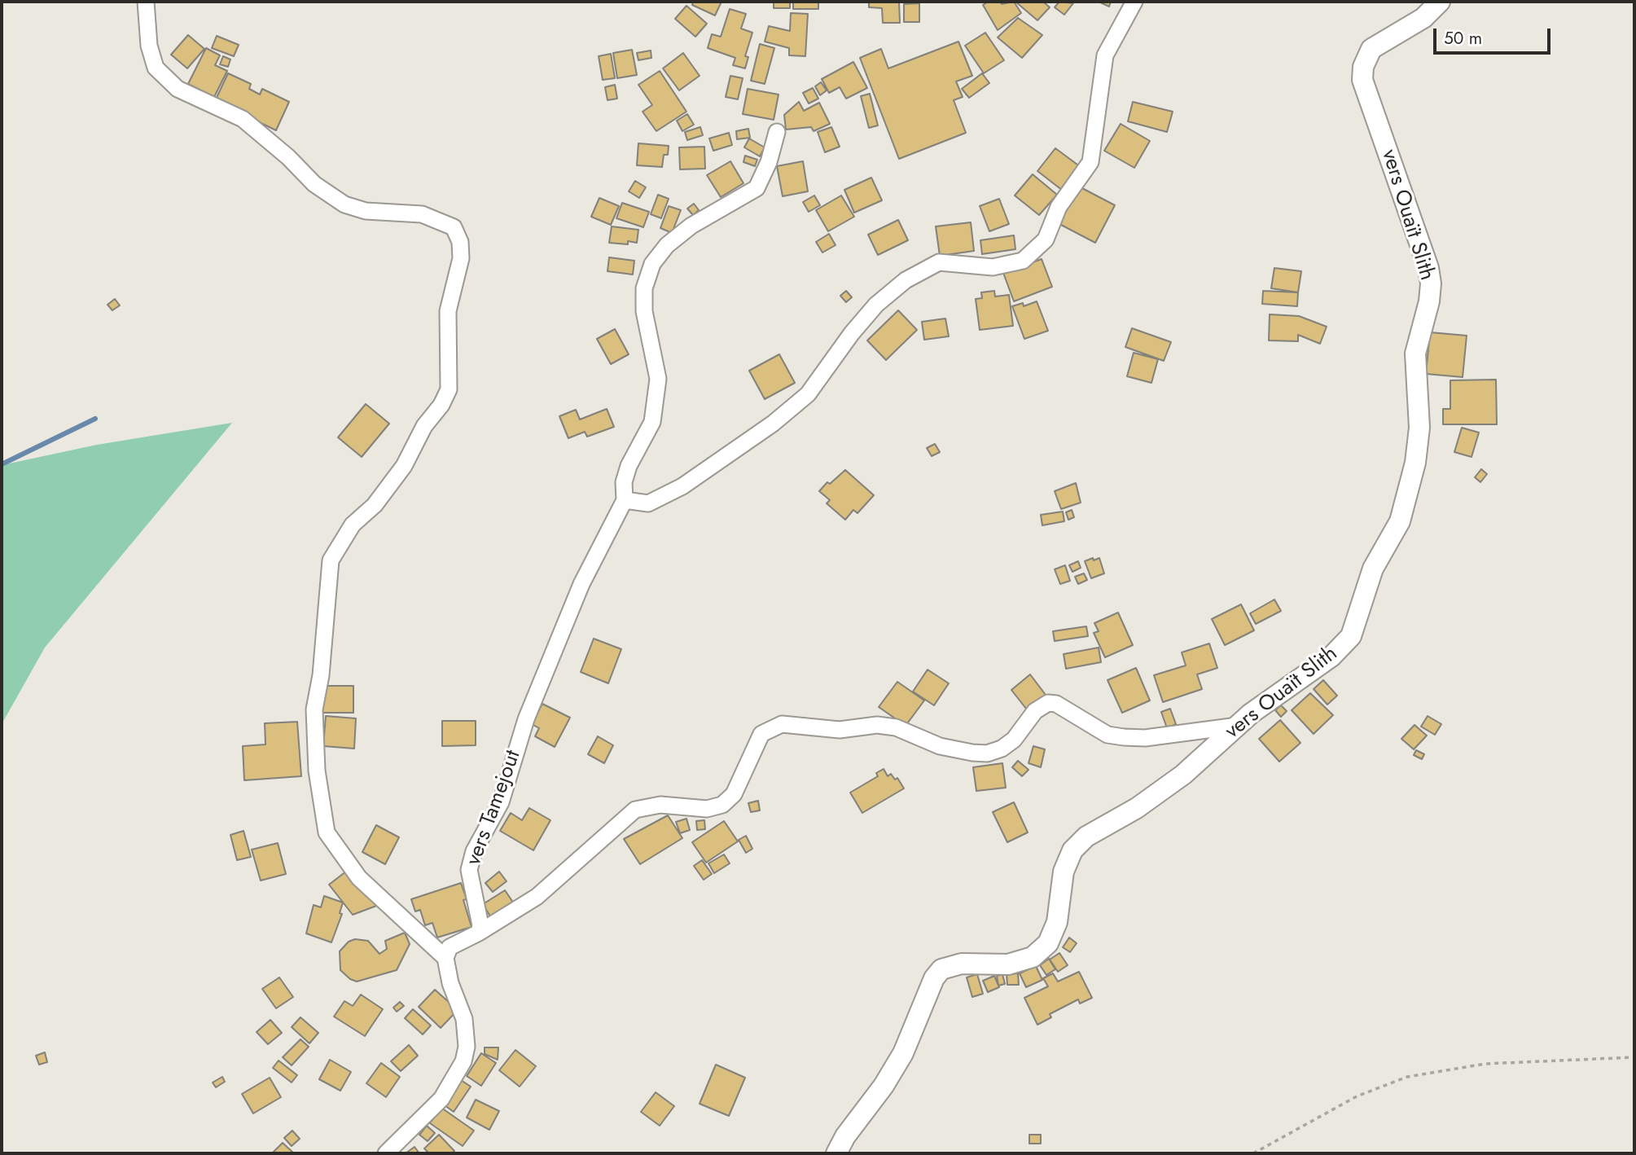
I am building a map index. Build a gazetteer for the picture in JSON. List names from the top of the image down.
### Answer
{
  "streets": {
    "street": ["vers Ouaït Slith", "vers Tamejout"]
  },
  "scale_bar": "50 m"
}
